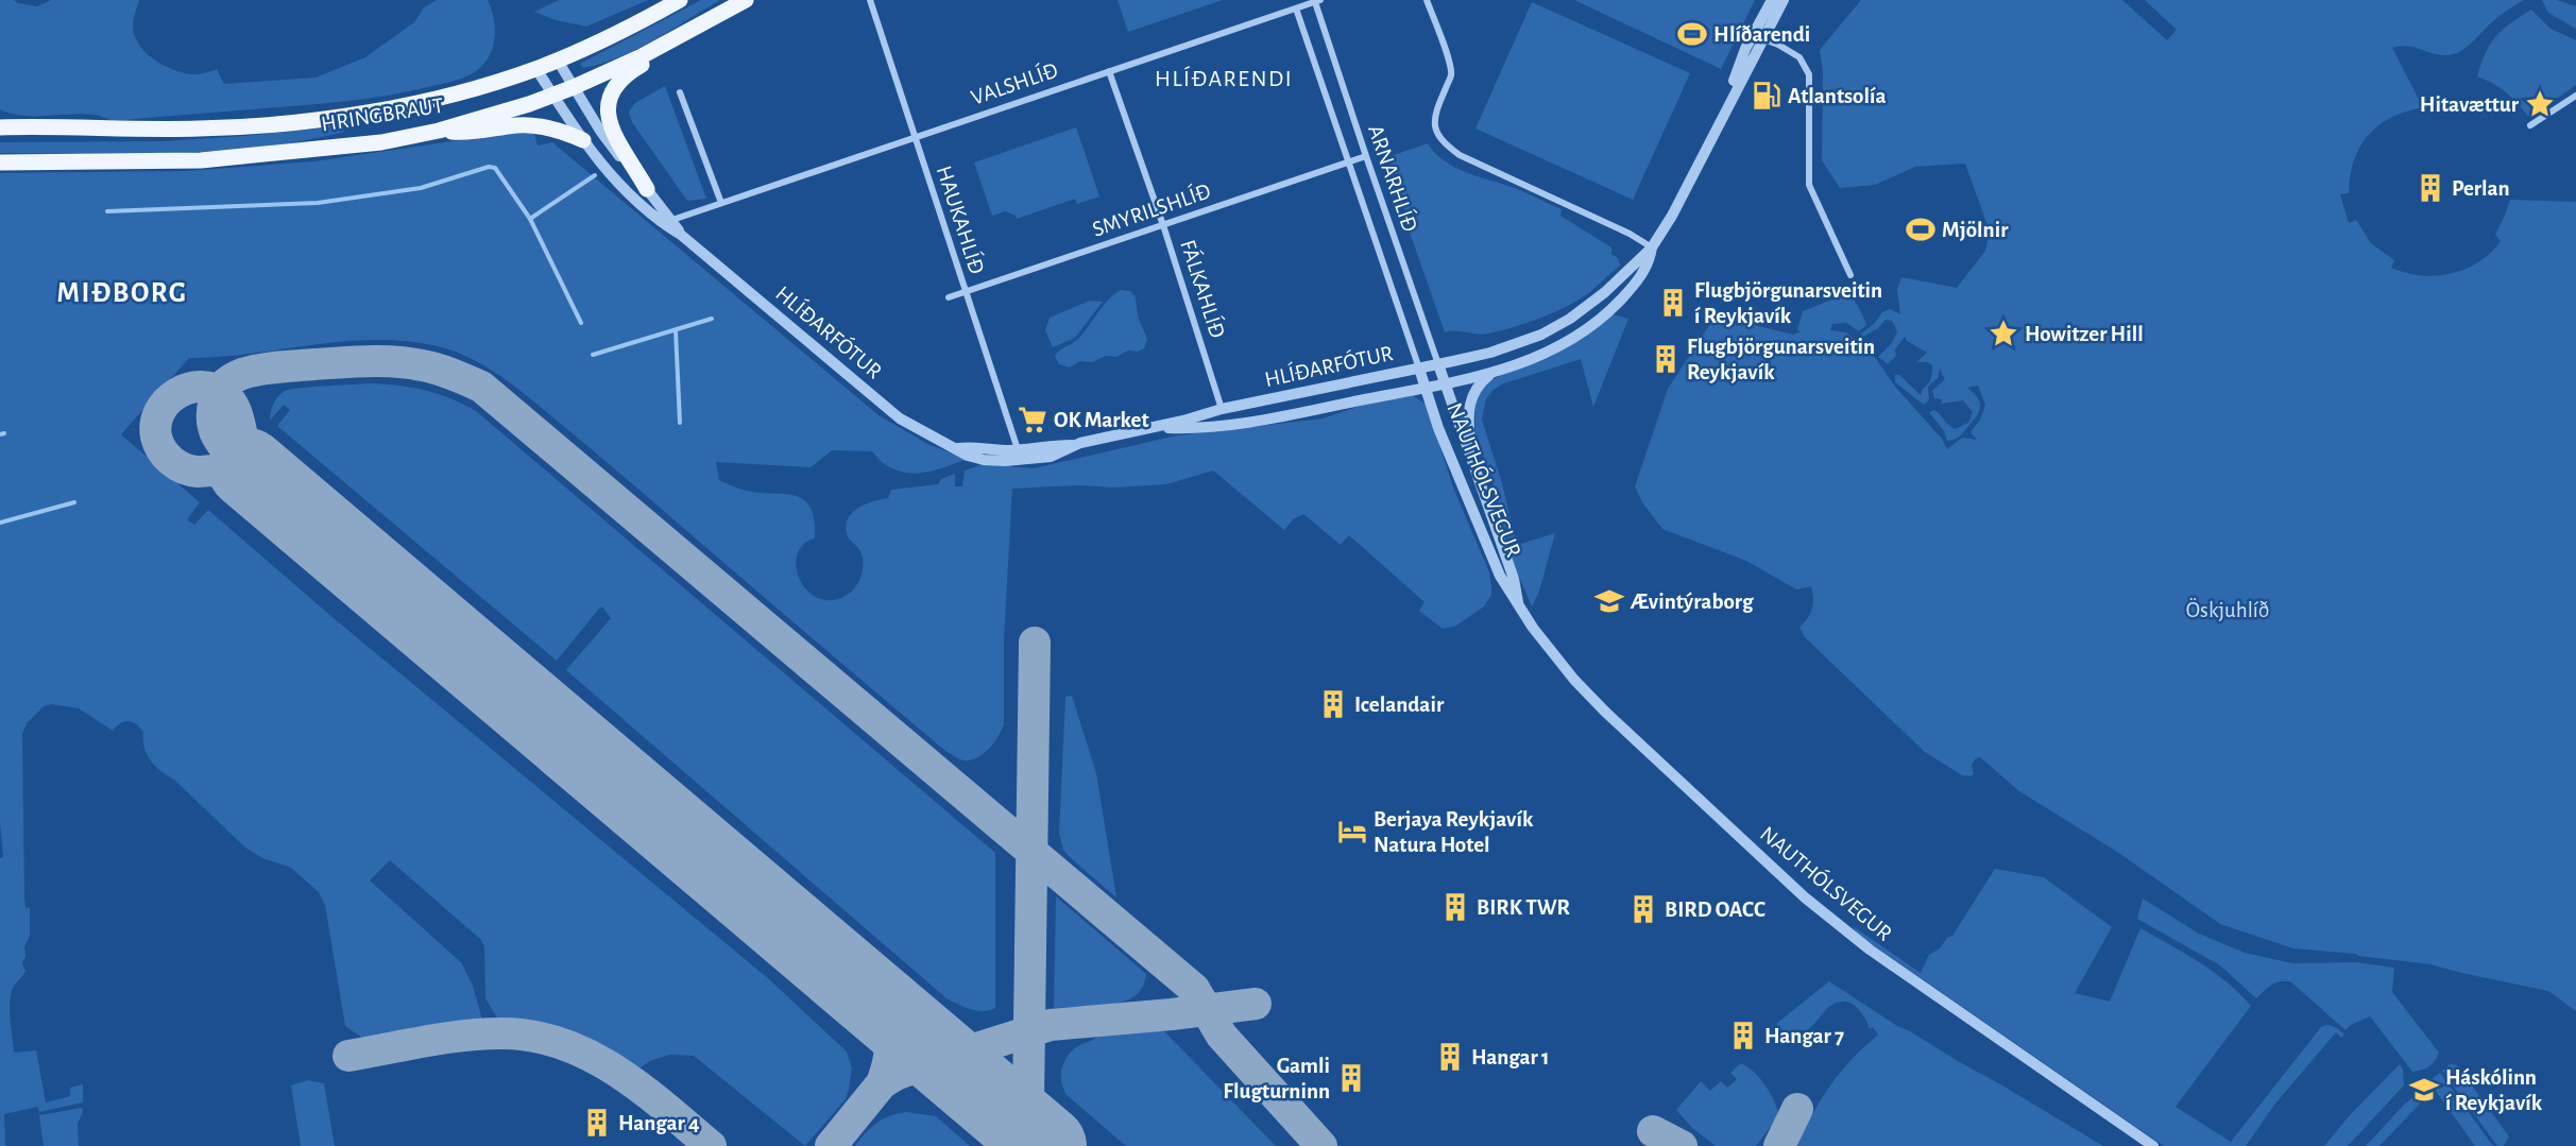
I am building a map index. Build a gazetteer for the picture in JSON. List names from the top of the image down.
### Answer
{
  "streets": {
    "main road": ["HRINGBRAUT"],
    "street": [
      "VALSHLÍÐ",
      "ARNARHLÍÐ",
      "SMYRILSHLÍÐ",
      "HAUKAHLÍÐ",
      "FÁLKAHLÍÐ",
      "HLÍÐARFÓTUR",
      "NAUTHÓLSVEGUR"
    ]
  },
  "crossings": [
    ["VALSHLÍÐ", "ARNARHLÍÐ"],
    ["VALSHLÍÐ", "HAUKAHLÍÐ"],
    ["VALSHLÍÐ", "FÁLKAHLÍÐ"],
    ["VALSHLÍÐ", "HLÍÐARFÓTUR"],
    ["HRINGBRAUT", "HLÍÐARFÓTUR"],
    ["ARNARHLÍÐ", "SMYRILSHLÍÐ"],
    ["ARNARHLÍÐ", "HLÍÐARFÓTUR"],
    ["ARNARHLÍÐ", "NAUTHÓLSVEGUR"],
    ["SMYRILSHLÍÐ", "HAUKAHLÍÐ"],
    ["SMYRILSHLÍÐ", "FÁLKAHLÍÐ"],
    ["HAUKAHLÍÐ", "HLÍÐARFÓTUR"],
    ["FÁLKAHLÍÐ", "HLÍÐARFÓTUR"],
    ["HLÍÐARFÓTUR", "NAUTHÓLSVEGUR"]
  ],
  "districts": ["HLÍÐARENDI", "MIÐBORG"],
  "parks": ["Öskjuhlíð"],
  "places": {
    "sports": ["Hlíðarendi", "Mjölnir"],
    "fuel station": ["Atlantsolía"],
    "place": ["Hitavættur", "Howitzer Hill"],
    "building": [
      "Perlan",
      "Flugbjörgunarsveitin í Reykjavík",
      "Flugbjörgunarsveitin Reykjavík",
      "Icelandair",
      "BIRK TWR",
      "BIRD OACC",
      "Hangar 7",
      "Hangar 1",
      "Gamli Flugturninn",
      "Hangar 4"
    ],
    "supermarket": ["OK Market"],
    "school or university": ["Ævintýraborg", "Háskólinn í Reykjavík"],
    "hotel": ["Berjaya Reykjavík Natura Hotel"]
  }
}
